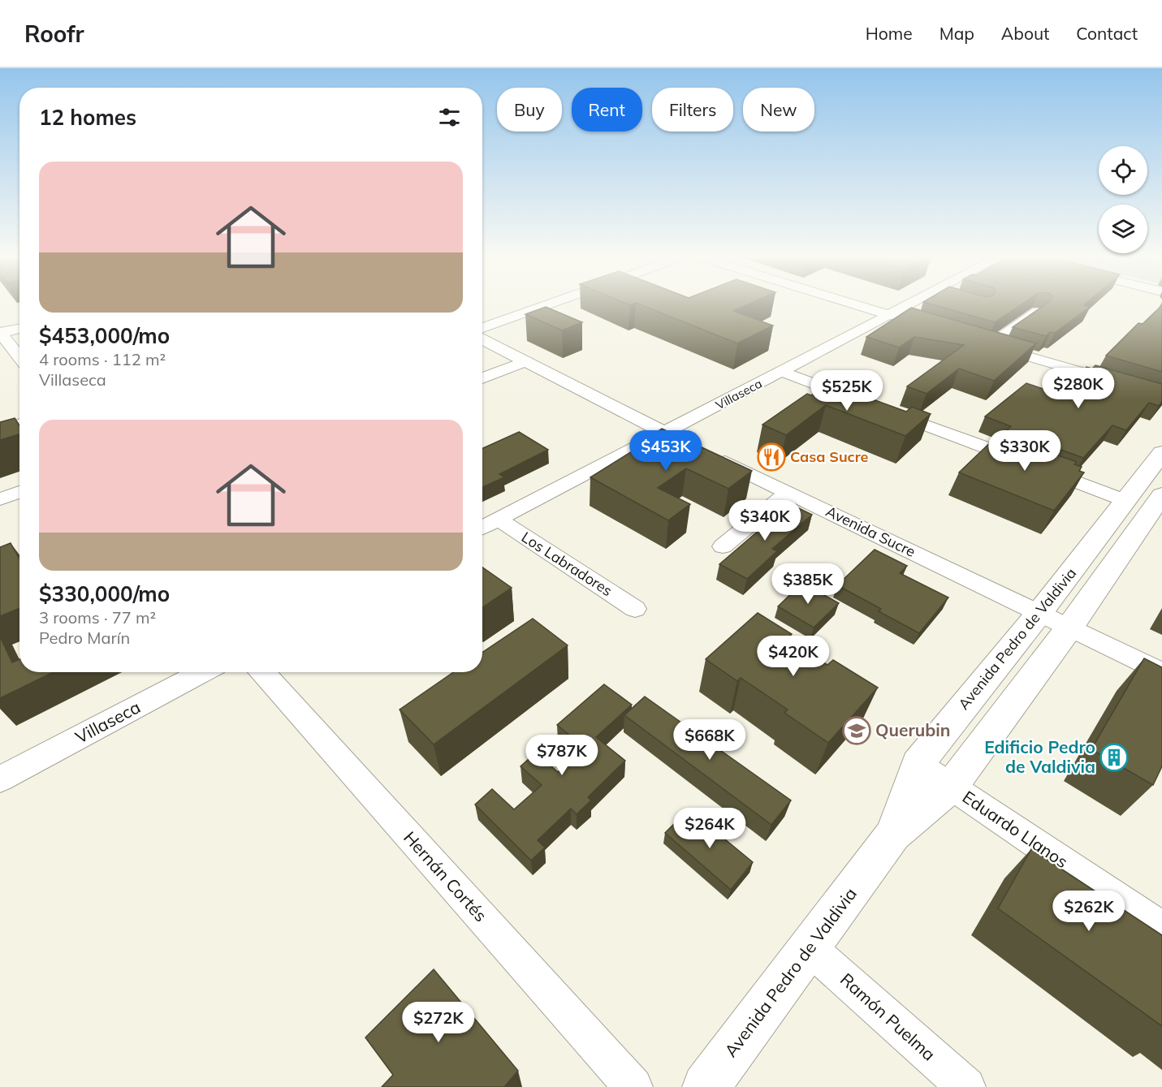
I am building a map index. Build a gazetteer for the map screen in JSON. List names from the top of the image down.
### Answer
{
  "streets": {
    "main road": ["Avenida Pedro de Valdivia"],
    "street": [
      "Villaseca",
      "Avenida Sucre",
      "Los Labradores",
      "Eduardo Llanos",
      "Hernán Cortés",
      "Ramón Puelma"
    ]
  },
  "crossings": [
    ["Villaseca", "Avenida Sucre"],
    ["Villaseca", "Los Labradores"],
    ["Avenida Sucre", "Avenida Pedro de Valdivia"],
    ["Avenida Pedro de Valdivia", "Eduardo Llanos"],
    ["Avenida Pedro de Valdivia", "Ramón Puelma"]
  ],
  "places": {
    "restaurant": ["Casa Sucre"],
    "school or university": ["Querubin"],
    "building": ["Edificio Pedro de Valdivia"]
  },
  "page": {
    "header": "Roofr",
    "nav": [
      "Home",
      "Map",
      "About",
      "Contact"
    ],
    "chip": [
      "Buy",
      "Rent",
      "Filters",
      "New"
    ],
    "heading": "12 homes",
    "list": [
      {
        "name": "$453,000/mo",
        "note": "4 rooms · 112 m² · Villaseca"
      },
      {
        "name": "$330,000/mo",
        "note": "3 rooms · 77 m² · Pedro Marín"
      }
    ],
    "price": [
      "$280K",
      "$525K",
      "$453K",
      "$330K",
      "$340K",
      "$385K",
      "$420K",
      "$668K",
      "$787K",
      "$264K",
      "$262K",
      "$272K"
    ]
  }
}
